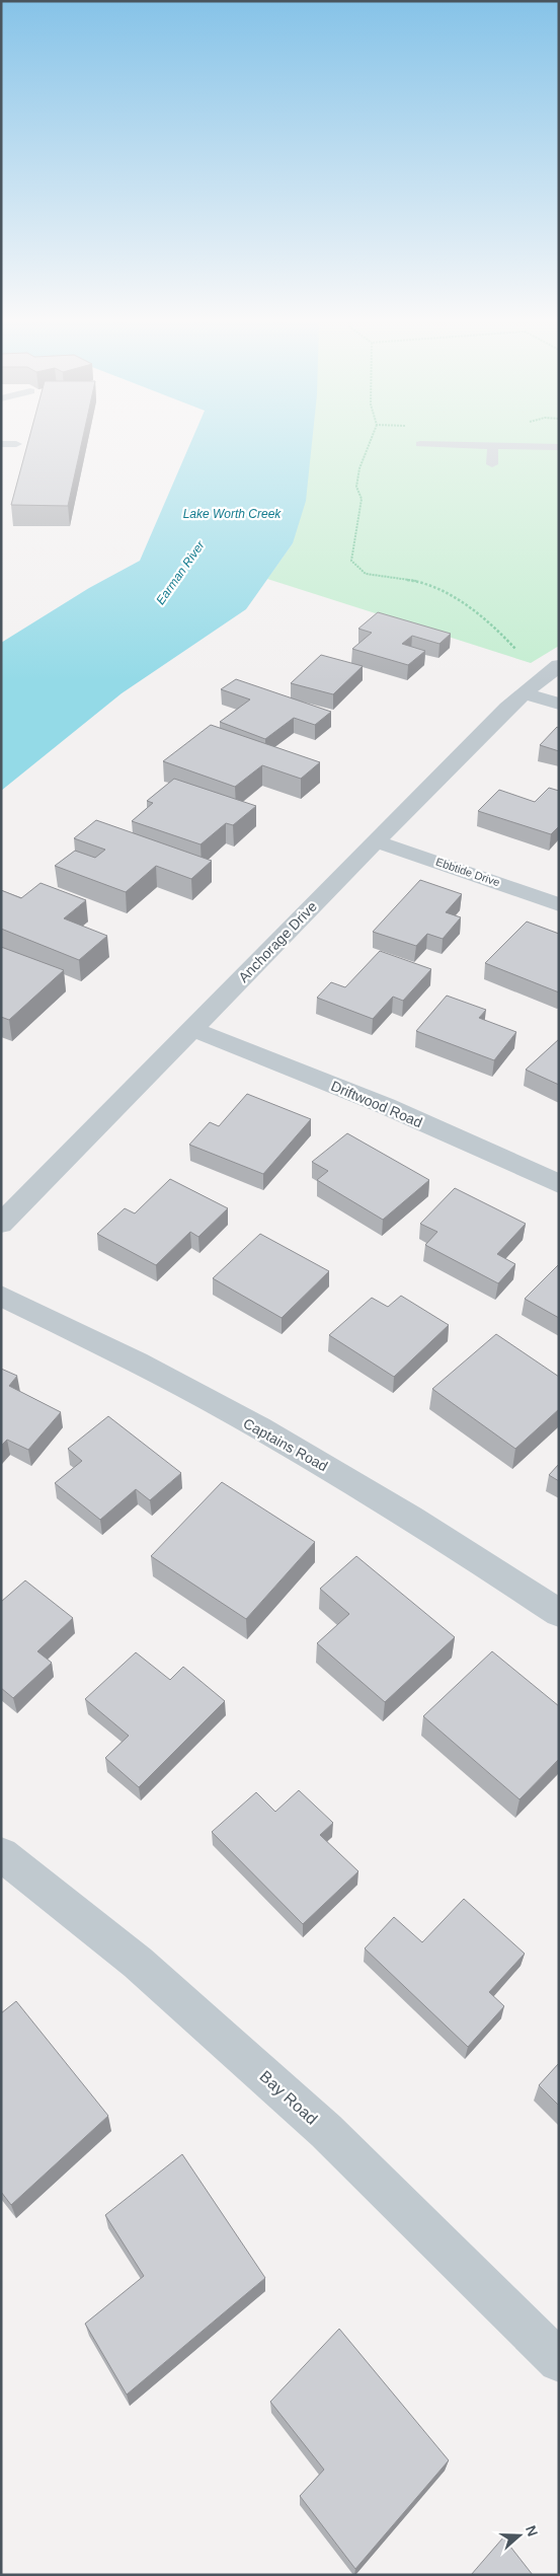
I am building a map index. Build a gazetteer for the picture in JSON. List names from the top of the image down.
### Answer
{
  "streets": {
    "street": [
      "Ebbtide Drive",
      "Anchorage Drive",
      "Driftwood Road",
      "Captains Road",
      "Bay Road"
    ]
  },
  "crossings": [
    ["Ebbtide Drive", "Anchorage Drive"],
    ["Anchorage Drive", "Driftwood Road"]
  ],
  "water": ["Lake Worth Creek", "Earman River"],
  "north": "right"
}
